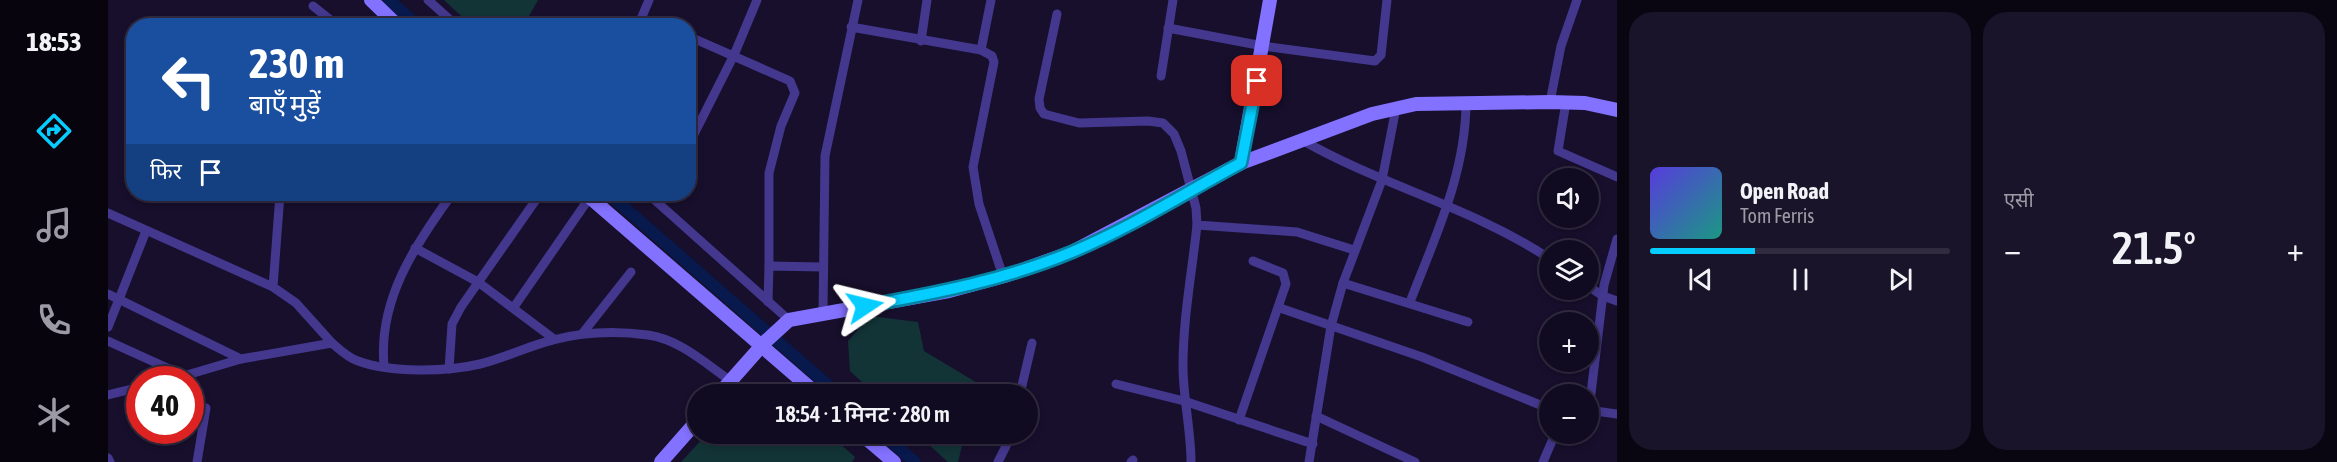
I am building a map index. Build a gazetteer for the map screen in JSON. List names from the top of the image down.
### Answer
{
  "page": {
    "tabs": "18:53",
    "tile": "एसी",
    "turn": ["230 m", "बाएँ मुड़ें"],
    "then": "फिर",
    "song": ["Open Road", "Tom Ferris"],
    "map_buttons": ["+", "−"],
    "heat": ["−", "21.5°", "+"],
    "limit": "40",
    "trip": "18:54 · 1 मिनट · 280 m"
  }
}
